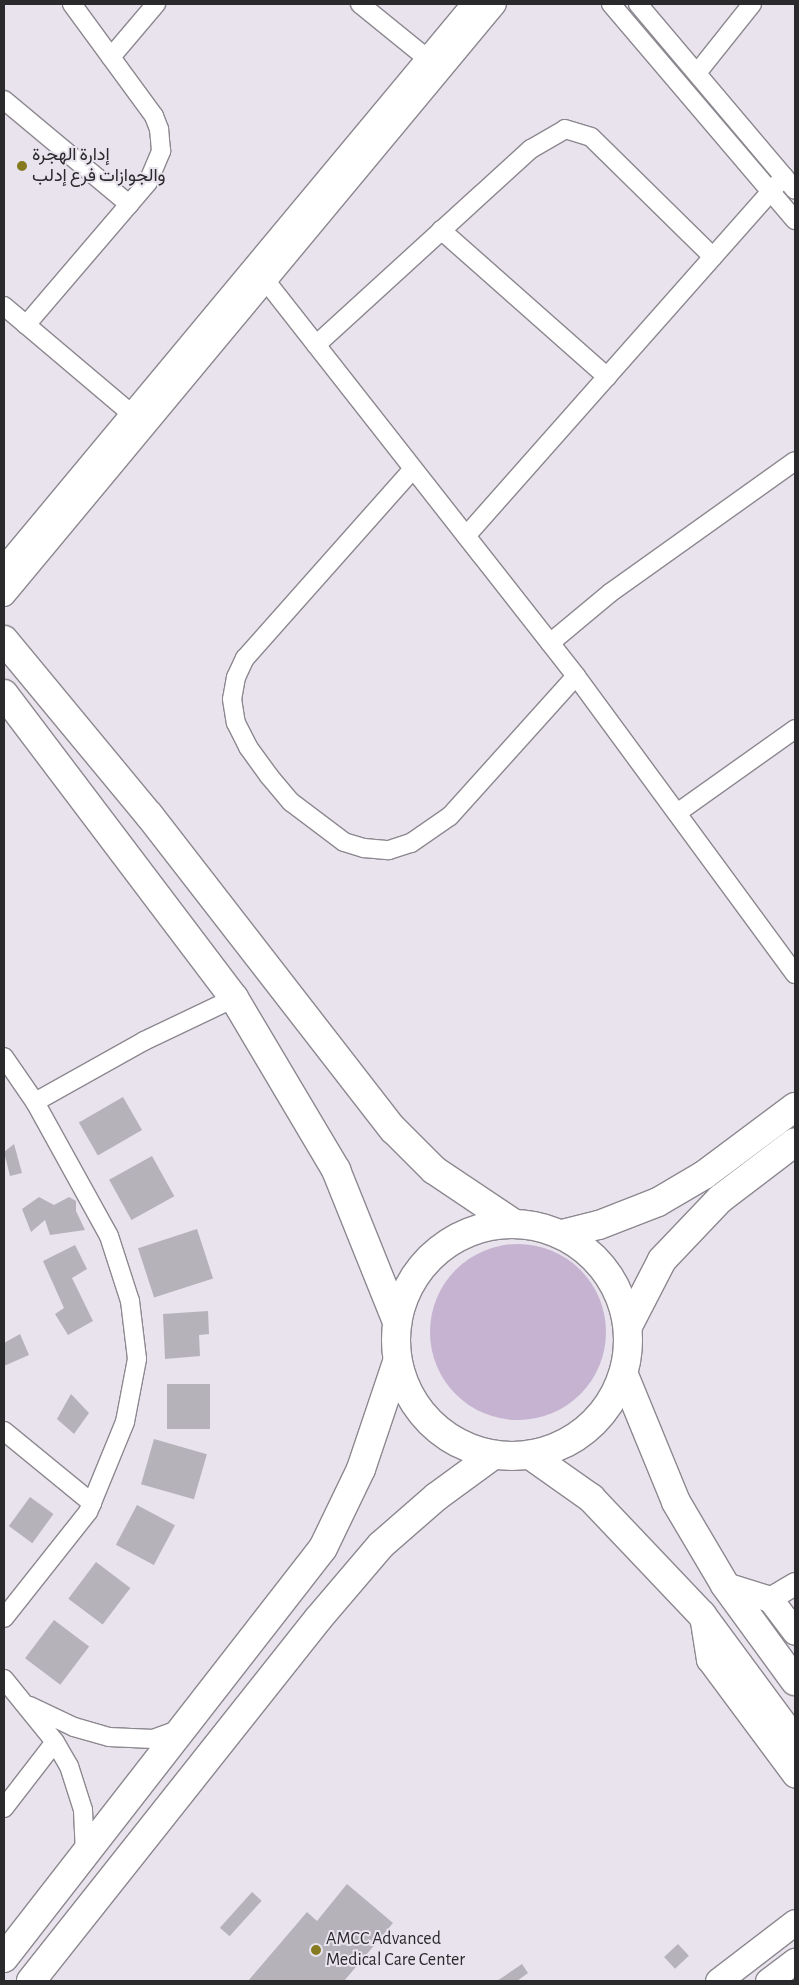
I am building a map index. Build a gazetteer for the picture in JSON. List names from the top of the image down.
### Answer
{
  "places": ["إدارة الهجرة والجوازات فرع إدلب", "AMCC Advanced Medical Care Center"]
}
